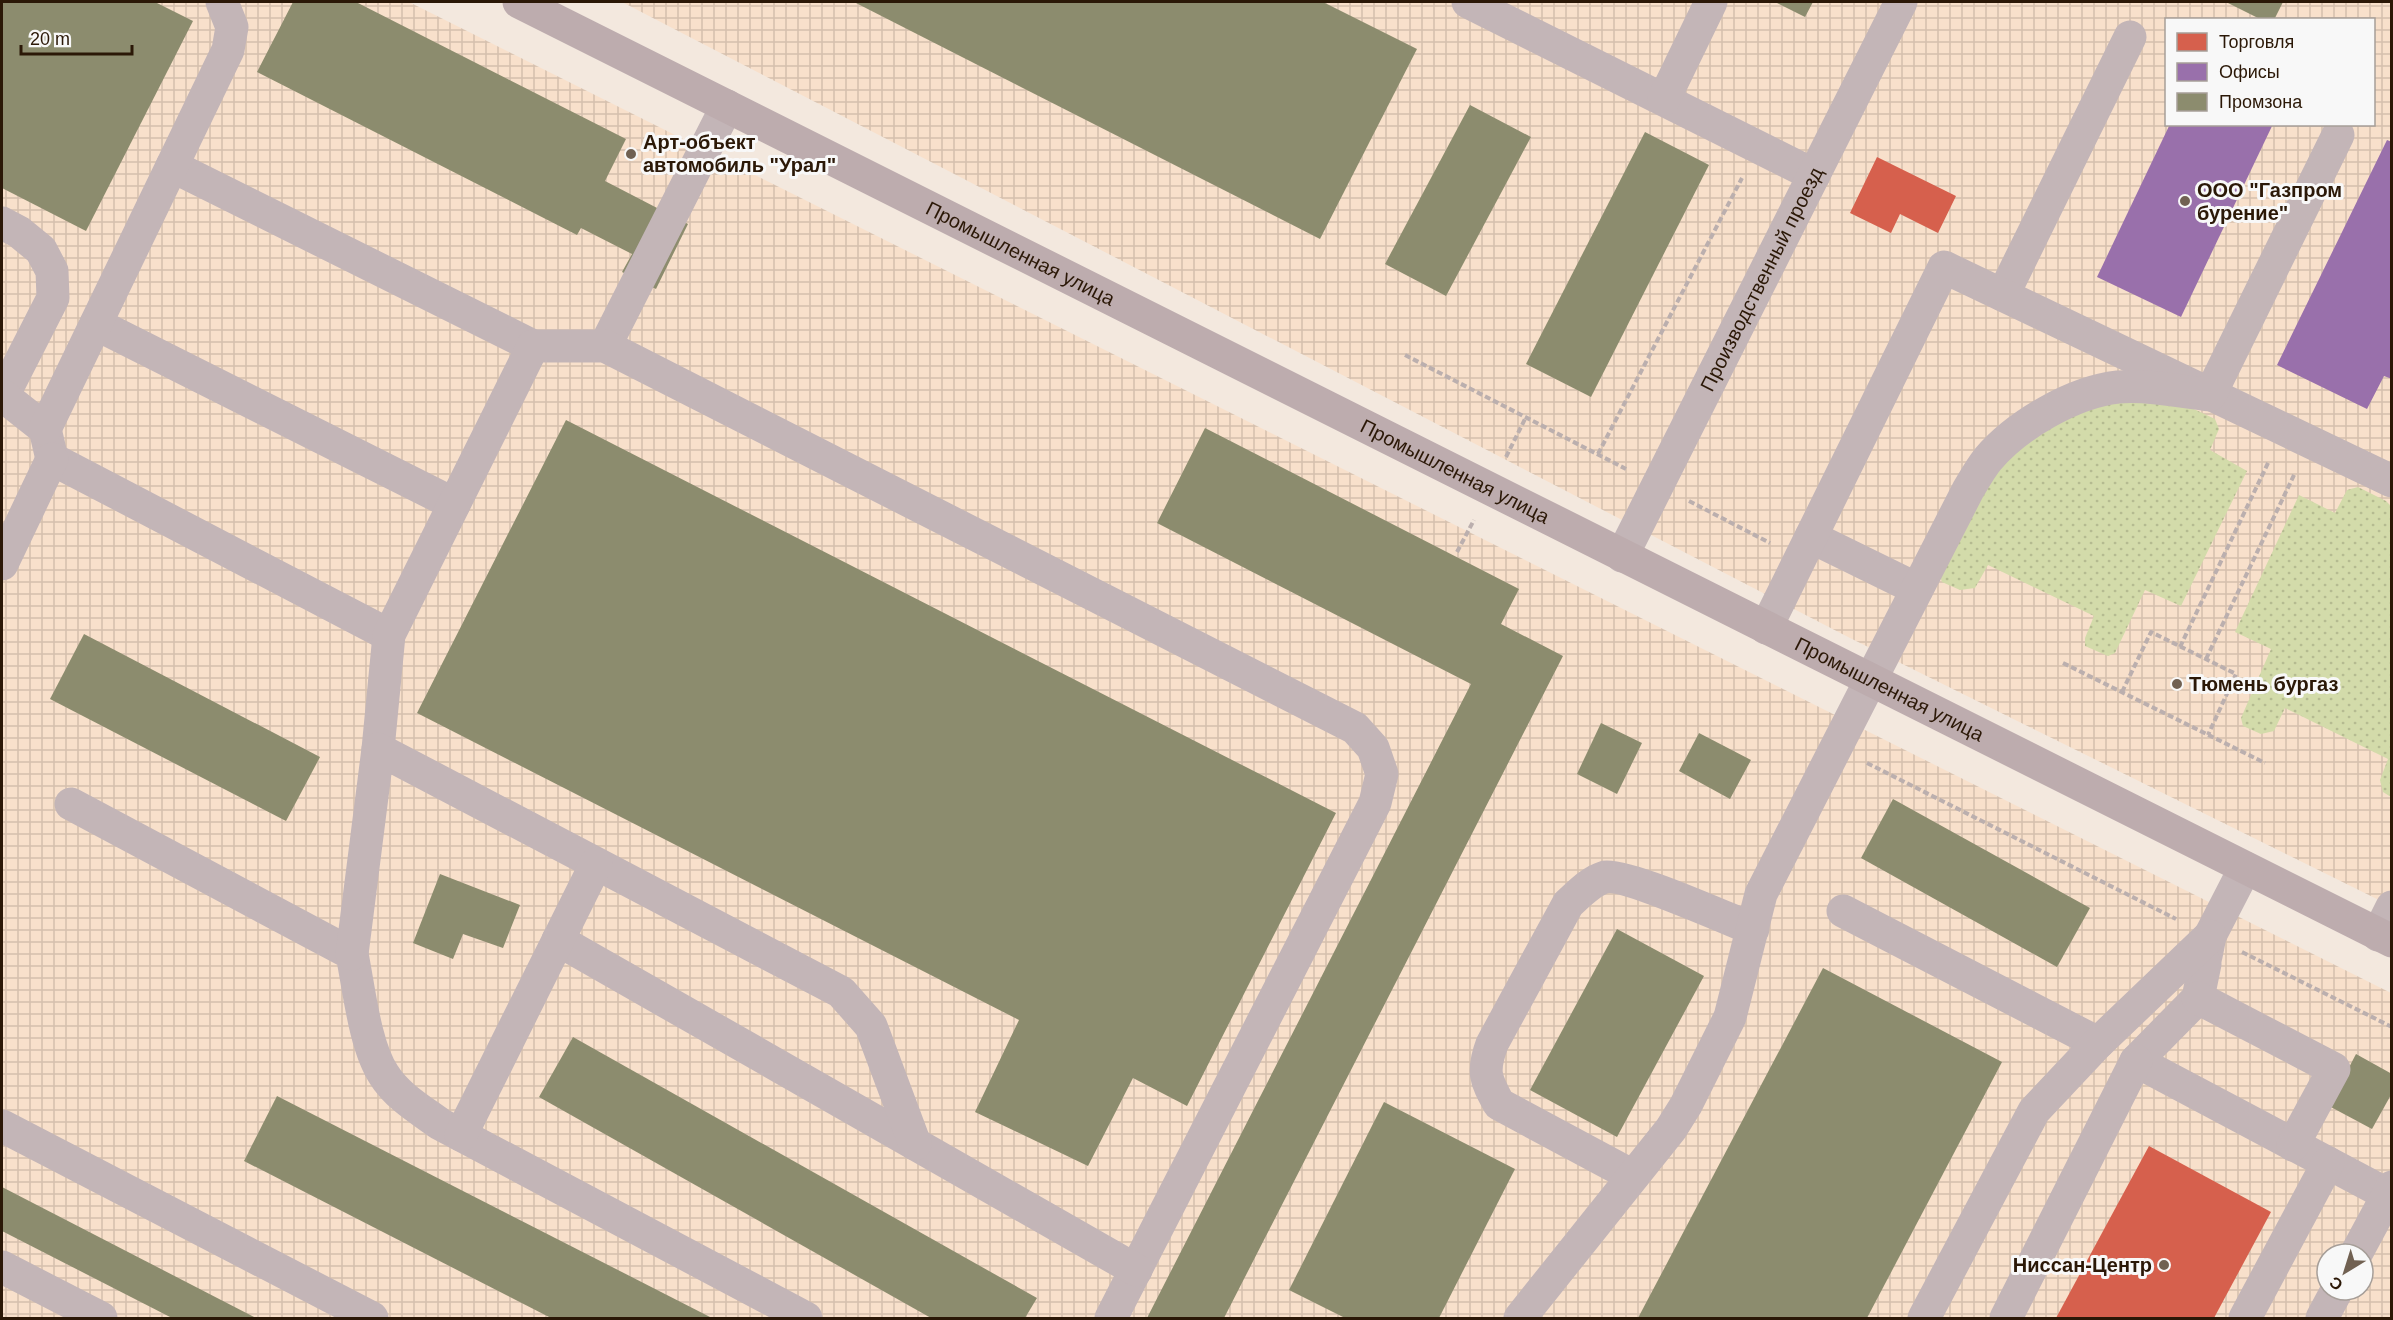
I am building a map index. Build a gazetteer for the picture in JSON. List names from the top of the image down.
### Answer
{
  "streets": {
    "main road": ["Промышленная улица"],
    "street": ["Производственный проезд"]
  },
  "crossings": [
    ["Промышленная улица", "Производственный проезд"]
  ],
  "places": [
    "Арт-объект автомобиль \"Урал\"",
    "ООО \"Газпром бурение\"",
    "Тюмень бургаз",
    "Ниссан-Центр"
  ],
  "legend": ["Торговля", "Офисы", "Промзона"],
  "scale_bar": "20 m",
  "north": "bottom left"
}
